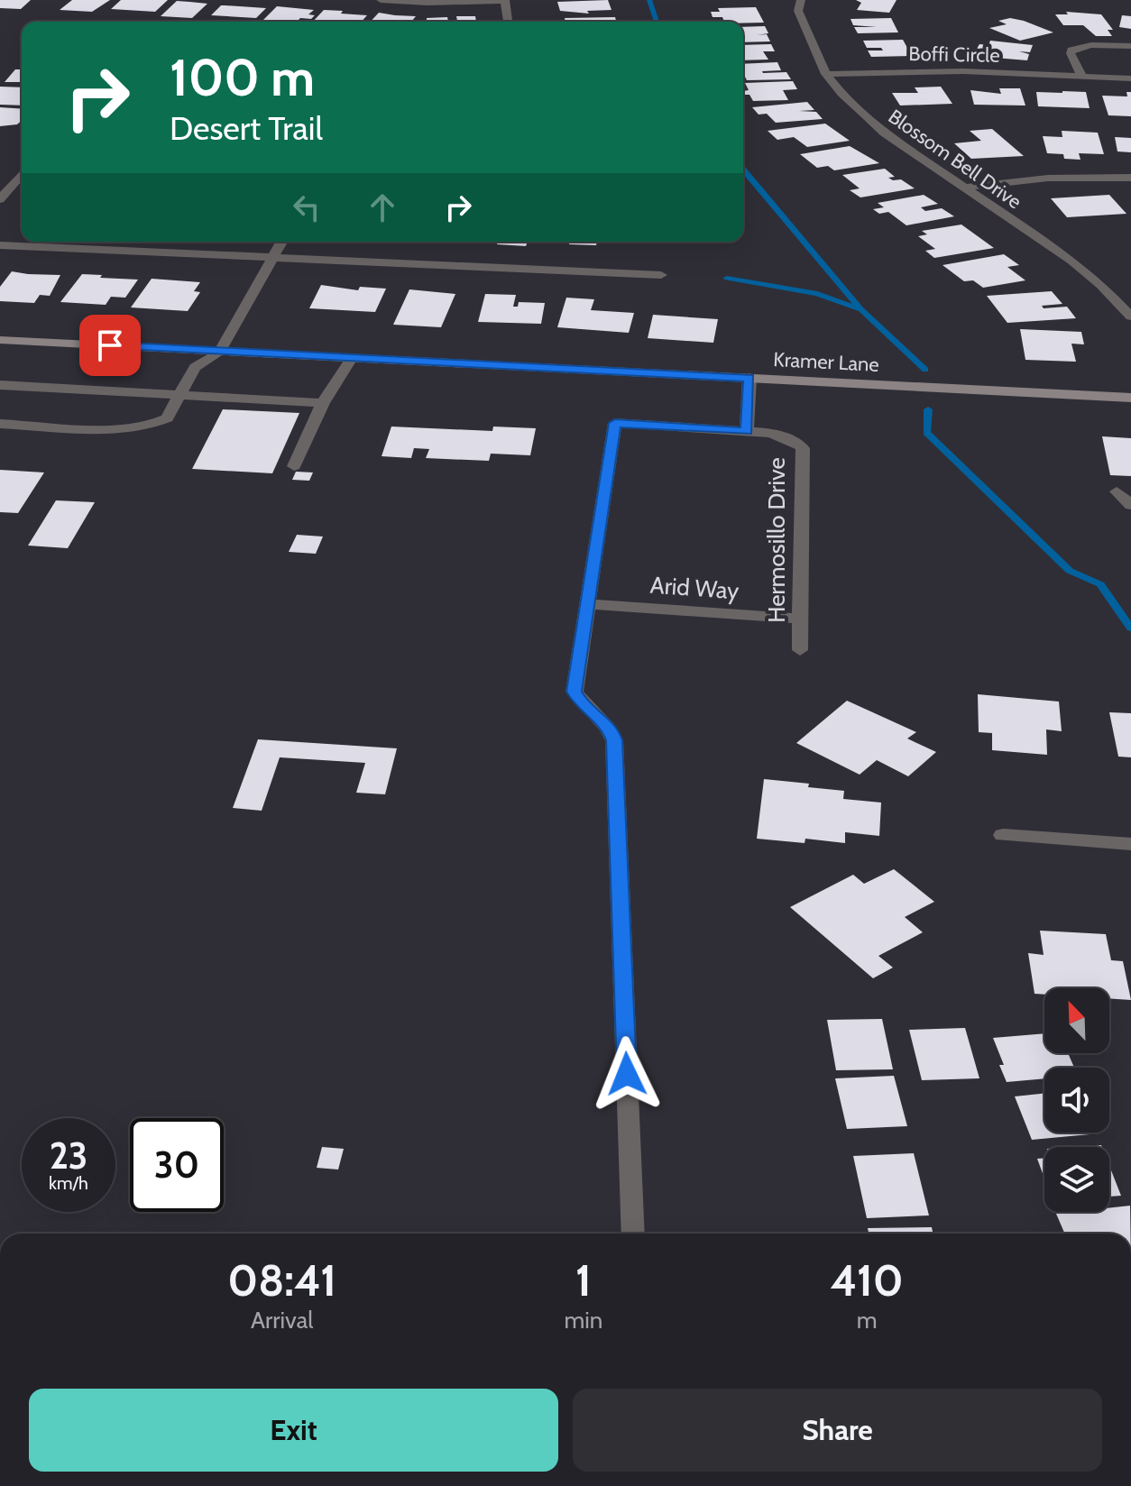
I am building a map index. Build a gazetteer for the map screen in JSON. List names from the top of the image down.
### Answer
{
  "streets": {
    "street": [
      "Boffi Circle",
      "Blossom Bell Drive",
      "Kramer Lane",
      "Hermosillo Drive",
      "Arid Way"
    ]
  },
  "crossings": [
    ["Boffi Circle", "Blossom Bell Drive"],
    ["Hermosillo Drive", "Arid Way"]
  ],
  "north": "top left",
  "page": {
    "turn": ["100 m", "Desert Trail"],
    "speed": "23 km/h",
    "limit": "30",
    "eta": [
      "08:41",
      "Arrival",
      "1",
      "min",
      "410",
      "m"
    ],
    "buttons": ["Exit", "Share"]
  }
}
